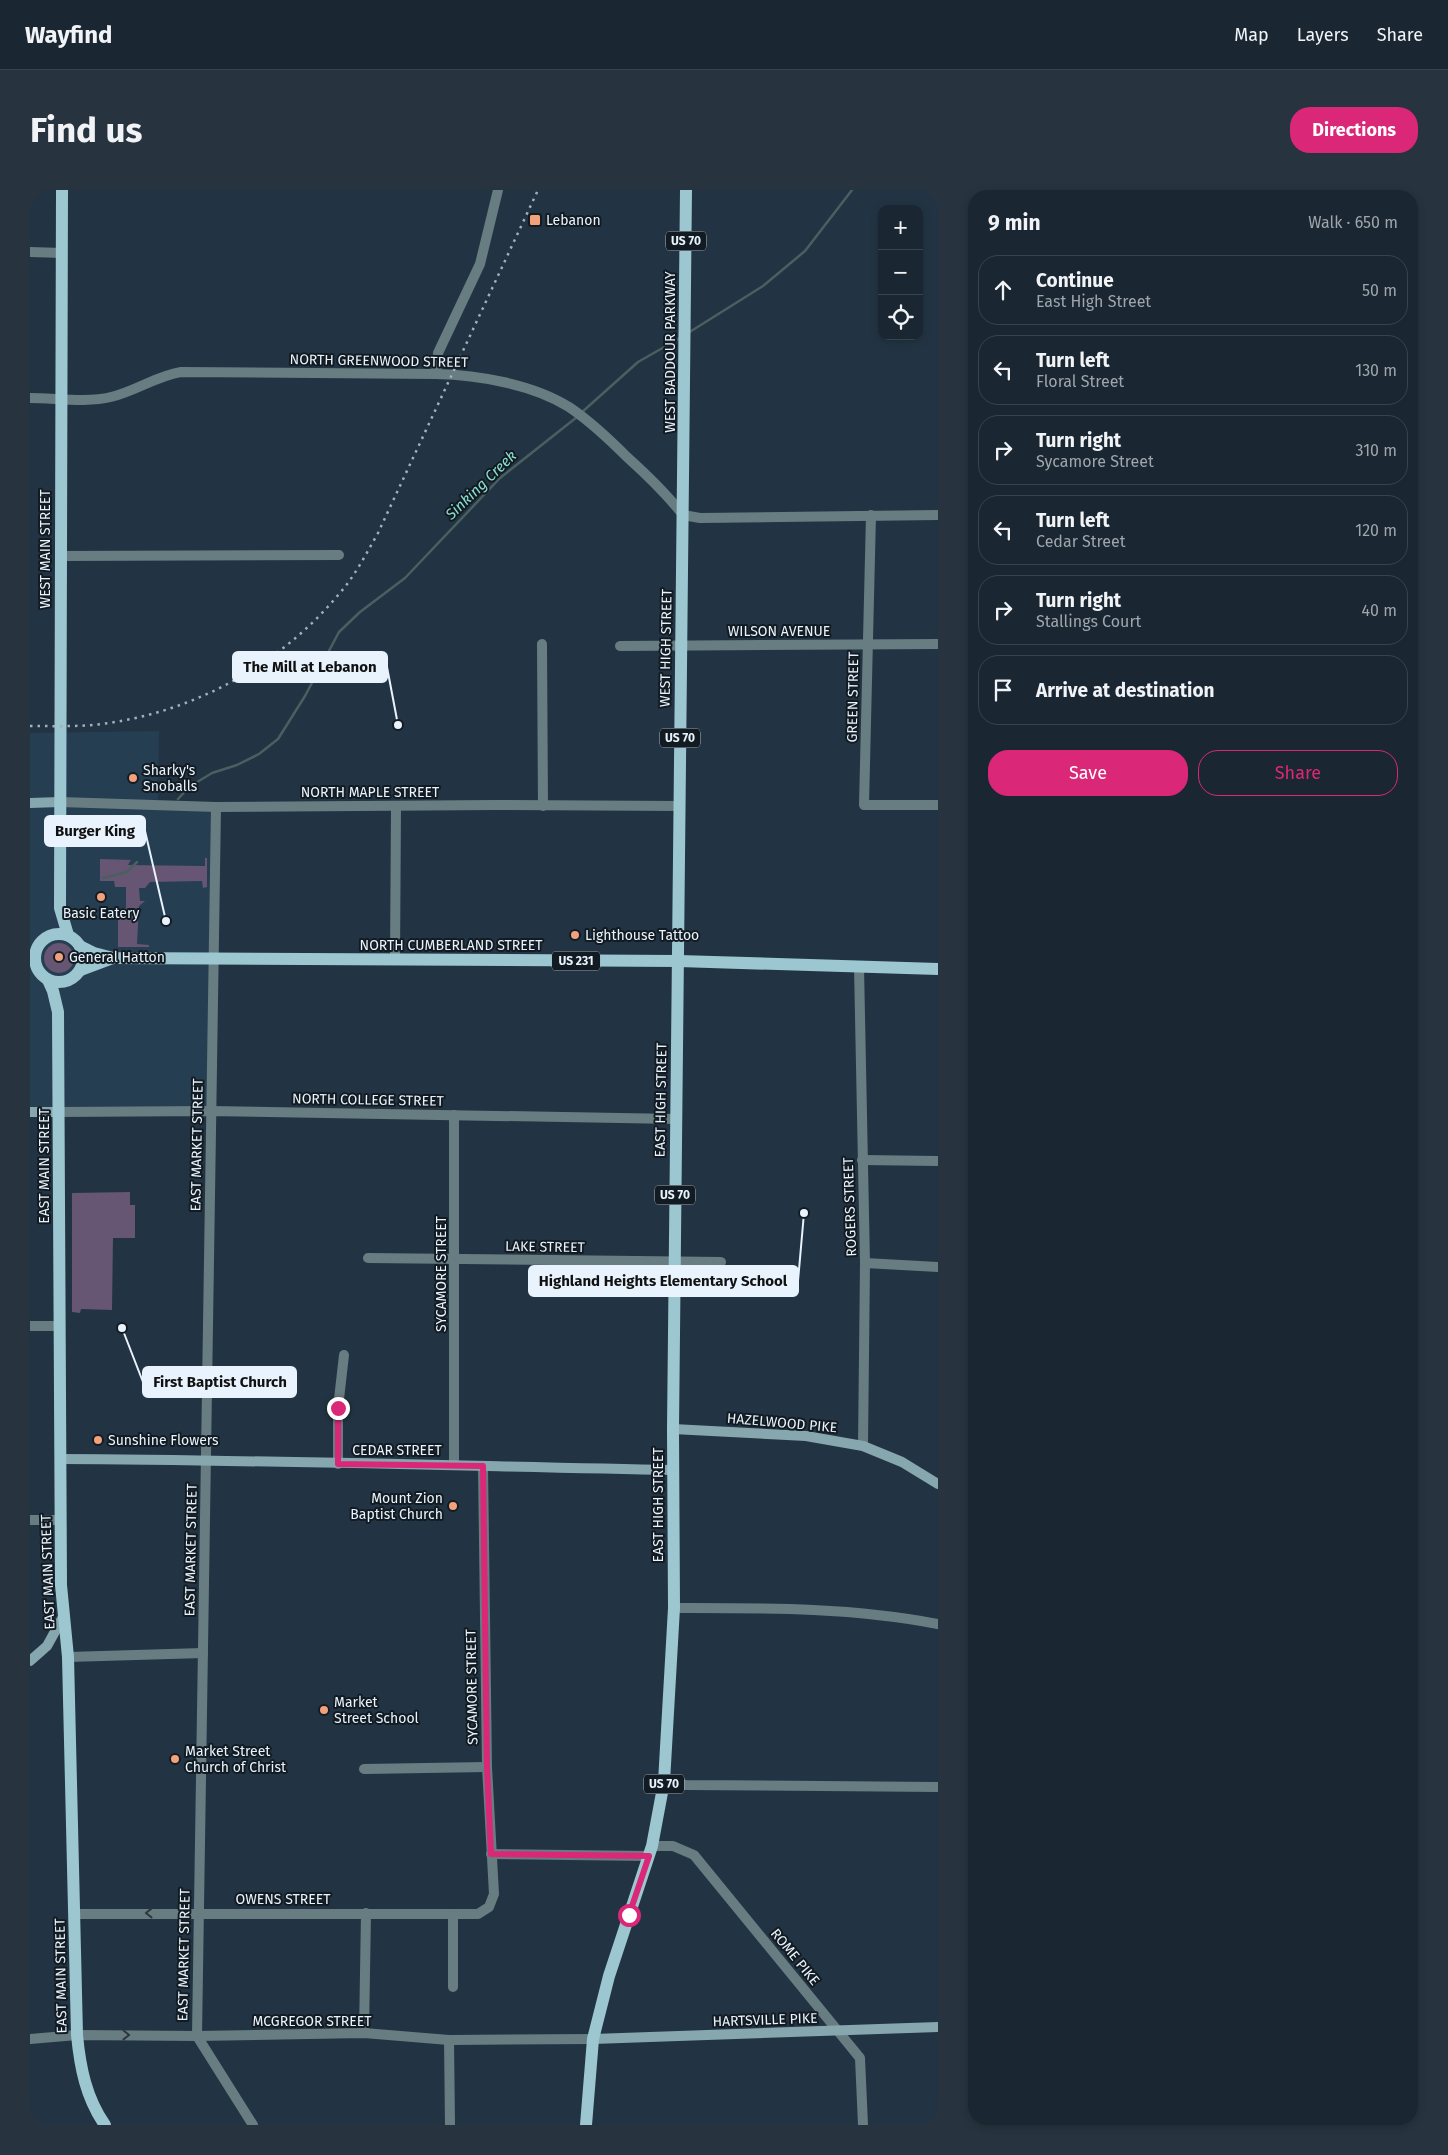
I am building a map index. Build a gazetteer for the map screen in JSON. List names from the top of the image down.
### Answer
{
  "streets": {
    "main road": [
      "US 70",
      "WEST BADDOUR PARKWAY",
      "WEST MAIN STREET",
      "WEST HIGH STREET",
      "NORTH CUMBERLAND STREET",
      "US 231",
      "EAST HIGH STREET",
      "EAST MAIN STREET"
    ],
    "street": [
      "NORTH GREENWOOD STREET",
      "WILSON AVENUE",
      "GREEN STREET",
      "NORTH MAPLE STREET",
      "NORTH COLLEGE STREET",
      "EAST MARKET STREET",
      "ROGERS STREET",
      "LAKE STREET",
      "SYCAMORE STREET",
      "HAZELWOOD PIKE",
      "CEDAR STREET",
      "OWENS STREET",
      "ROME PIKE",
      "HARTSVILLE PIKE",
      "MCGREGOR STREET"
    ]
  },
  "crossings": [
    ["US 70", "EAST HIGH STREET"],
    ["US 70", "HARTSVILLE PIKE"],
    ["US 70", "MCGREGOR STREET"],
    ["WEST BADDOUR PARKWAY", "NORTH GREENWOOD STREET"],
    ["WEST BADDOUR PARKWAY", "WEST HIGH STREET"],
    ["NORTH GREENWOOD STREET", "WEST MAIN STREET"],
    ["NORTH GREENWOOD STREET", "WEST HIGH STREET"],
    ["WEST MAIN STREET", "NORTH MAPLE STREET"],
    ["WEST MAIN STREET", "NORTH CUMBERLAND STREET"],
    ["WEST MAIN STREET", "US 231"],
    ["WEST MAIN STREET", "EAST MAIN STREET"],
    ["WILSON AVENUE", "WEST HIGH STREET"],
    ["WILSON AVENUE", "GREEN STREET"],
    ["WEST HIGH STREET", "NORTH MAPLE STREET"],
    ["WEST HIGH STREET", "NORTH CUMBERLAND STREET"],
    ["WEST HIGH STREET", "EAST HIGH STREET"],
    ["NORTH MAPLE STREET", "EAST MARKET STREET"],
    ["NORTH CUMBERLAND STREET", "US 231"],
    ["NORTH CUMBERLAND STREET", "EAST HIGH STREET"],
    ["NORTH CUMBERLAND STREET", "EAST MARKET STREET"],
    ["NORTH CUMBERLAND STREET", "EAST MAIN STREET"],
    ["NORTH CUMBERLAND STREET", "ROGERS STREET"],
    ["US 231", "EAST MAIN STREET"],
    ["NORTH COLLEGE STREET", "EAST HIGH STREET"],
    ["NORTH COLLEGE STREET", "EAST MARKET STREET"],
    ["NORTH COLLEGE STREET", "EAST MAIN STREET"],
    ["NORTH COLLEGE STREET", "SYCAMORE STREET"],
    ["EAST HIGH STREET", "LAKE STREET"],
    ["EAST HIGH STREET", "HAZELWOOD PIKE"],
    ["EAST HIGH STREET", "CEDAR STREET"],
    ["EAST HIGH STREET", "ROME PIKE"],
    ["EAST HIGH STREET", "HARTSVILLE PIKE"],
    ["EAST HIGH STREET", "MCGREGOR STREET"],
    ["EAST MARKET STREET", "CEDAR STREET"],
    ["EAST MARKET STREET", "OWENS STREET"],
    ["EAST MARKET STREET", "MCGREGOR STREET"],
    ["EAST MAIN STREET", "CEDAR STREET"],
    ["EAST MAIN STREET", "OWENS STREET"],
    ["EAST MAIN STREET", "MCGREGOR STREET"],
    ["ROGERS STREET", "HAZELWOOD PIKE"],
    ["LAKE STREET", "SYCAMORE STREET"],
    ["SYCAMORE STREET", "CEDAR STREET"],
    ["SYCAMORE STREET", "OWENS STREET"],
    ["SYCAMORE STREET", "ROME PIKE"],
    ["ROME PIKE", "HARTSVILLE PIKE"],
    ["HARTSVILLE PIKE", "MCGREGOR STREET"]
  ],
  "water": ["Sinking Creek"],
  "places": {
    "transit": ["Lebanon"],
    "other": [
      "The Mill at Lebanon",
      "Sharky's Snoballs",
      "Basic Eatery",
      "Burger King",
      "Lighthouse Tattoo",
      "General Hatton",
      "Highland Heights Elementary School",
      "First Baptist Church",
      "Sunshine Flowers",
      "Mount Zion Baptist Church",
      "Market Street School",
      "Market Street Church of Christ"
    ]
  },
  "page": {
    "header": "Wayfind",
    "nav": ["Map", "Layers", "Share"],
    "buttons": [
      "Directions",
      ["Save", "Share"]
    ],
    "title": "Find us",
    "heading": ["9 min", "Walk · 650 m"],
    "map_buttons": ["+", "−"],
    "list": [
      ["Continue", "East High Street", "50 m"],
      ["Turn left", "Floral Street", "130 m"],
      ["Turn right", "Sycamore Street", "310 m"],
      ["Turn left", "Cedar Street", "120 m"],
      ["Turn right", "Stallings Court", "40 m"],
      "Arrive at destination"
    ]
  }
}
